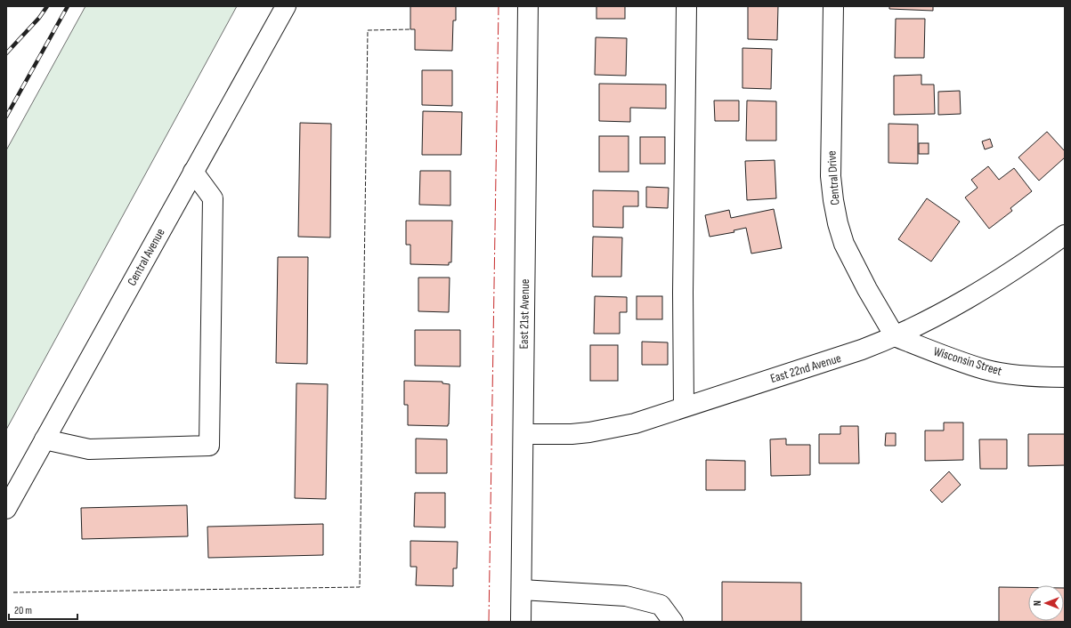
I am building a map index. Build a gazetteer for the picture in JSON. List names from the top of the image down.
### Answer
{
  "streets": {
    "street": [
      "Central Drive",
      "Central Avenue",
      "East 21st Avenue",
      "Wisconsin Street",
      "East 22nd Avenue"
    ]
  },
  "crossings": [
    ["Central Drive", "Wisconsin Street"],
    ["Central Drive", "East 22nd Avenue"],
    ["East 21st Avenue", "East 22nd Avenue"],
    ["Wisconsin Street", "East 22nd Avenue"]
  ],
  "scale_bar": "20 m",
  "north": "left"
}
